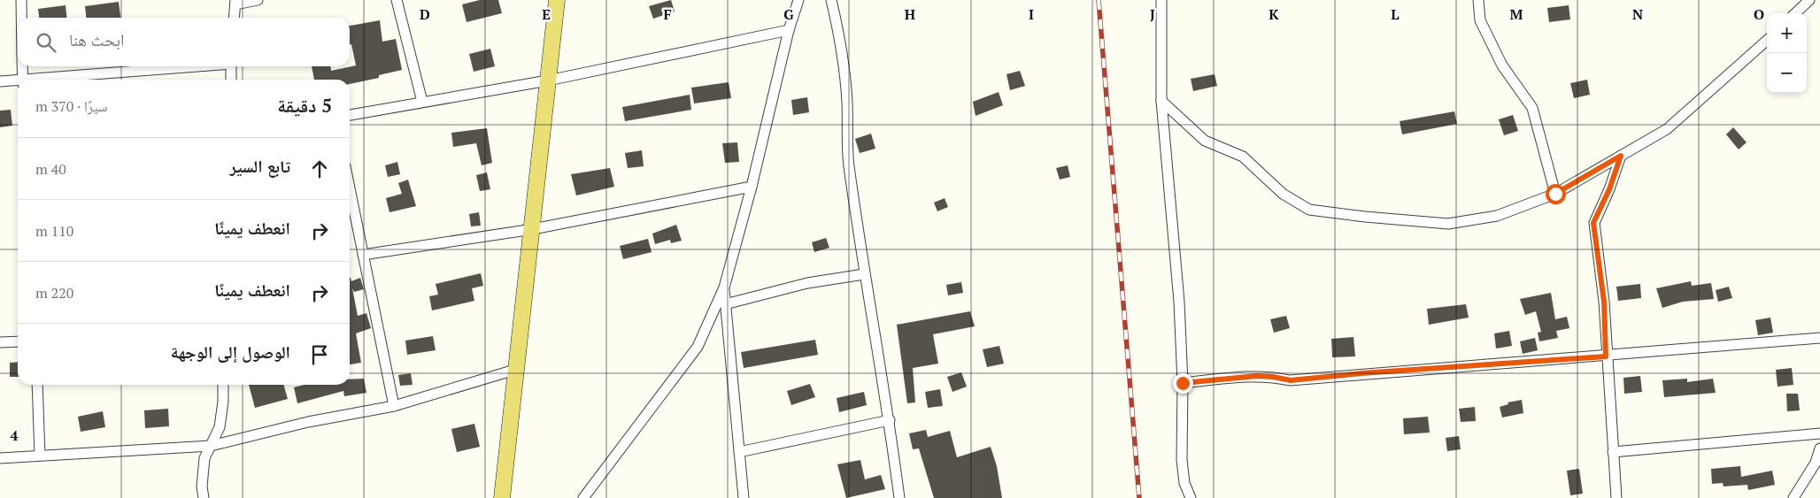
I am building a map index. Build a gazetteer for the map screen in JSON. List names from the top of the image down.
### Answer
{
  "page": {
    "map_buttons": ["+", "−"],
    "search": "ابحث هنا",
    "heading": ["5 دقيقة", "سيرًا · 370 m"],
    "list": [
      ["تابع السير", "40 m"],
      ["انعطف يمينًا", "110 m"],
      ["انعطف يمينًا", "220 m"],
      "الوصول إلى الوجهة"
    ]
  },
  "grid": {
    "columns": [
      "D",
      "E",
      "F",
      "G",
      "H",
      "I",
      "J",
      "K",
      "L",
      "M",
      "N",
      "O"
    ],
    "rows": ["4"]
  }
}
